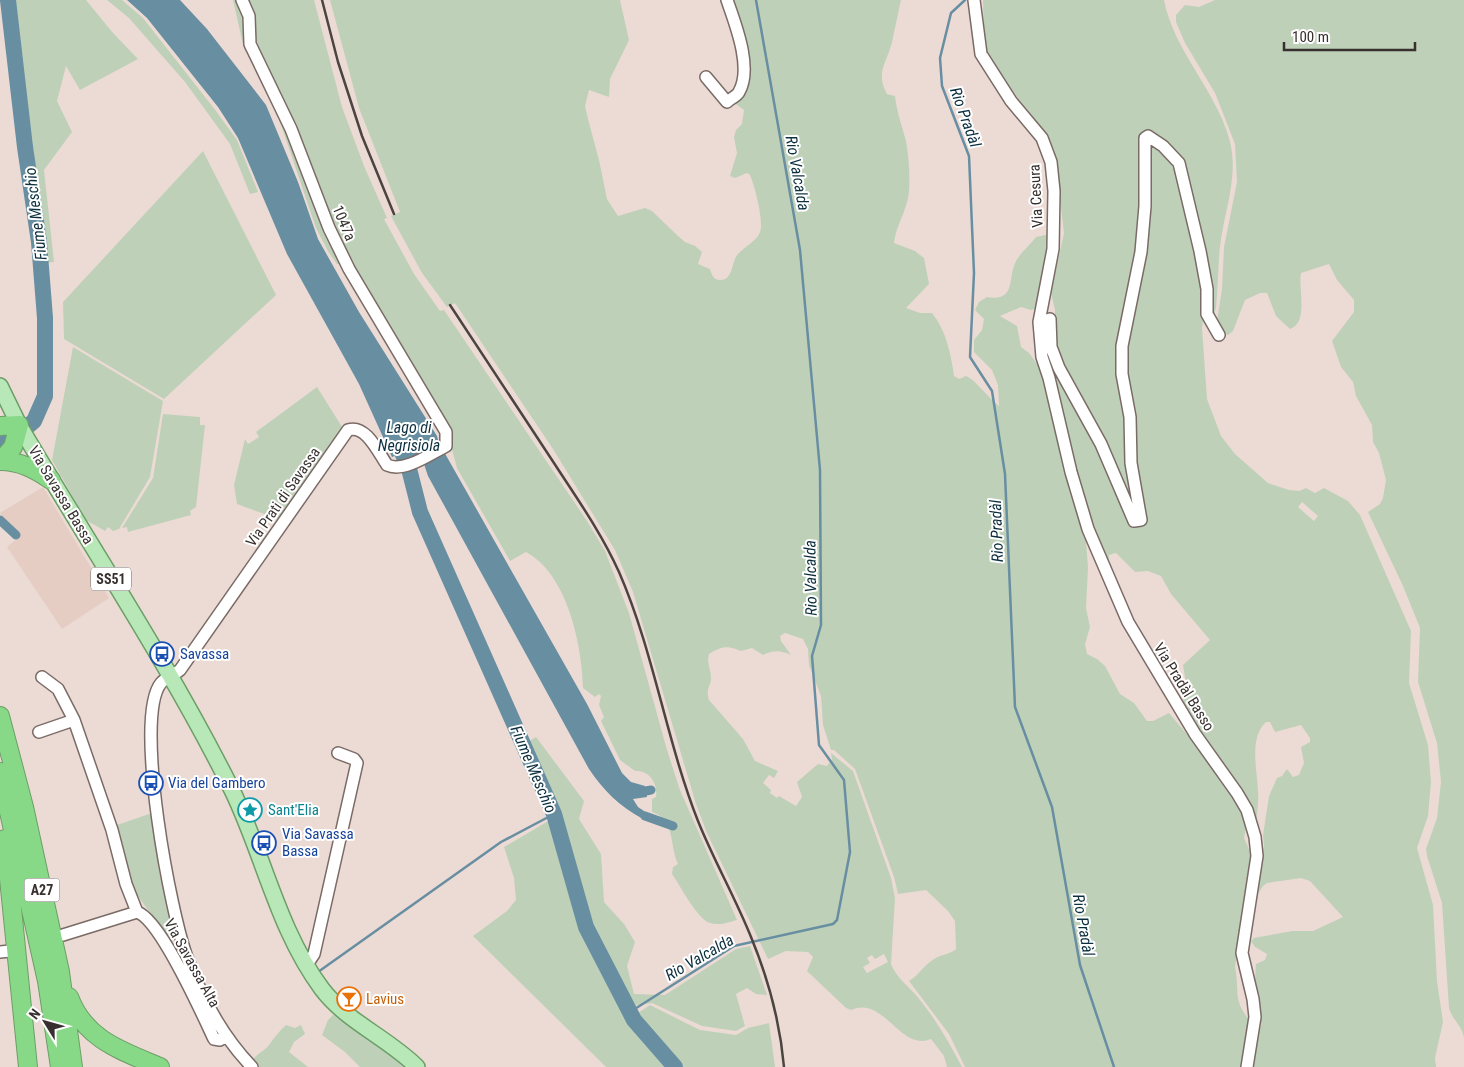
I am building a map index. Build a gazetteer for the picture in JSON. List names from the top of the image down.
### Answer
{
  "streets": {
    "highway": ["A27"],
    "main road": ["Via Savassa Bassa", "SS51"],
    "street": [
      "Via Cesura",
      "1047a",
      "Via Prati di Savassa",
      "Via Pradàl Basso",
      "Via Savassa Alta"
    ]
  },
  "crossings": [
    ["Via Cesura", "Via Pradàl Basso"],
    ["1047a", "Via Prati di Savassa"],
    ["Via Savassa Bassa", "Via Prati di Savassa"],
    ["Via Savassa Bassa", "SS51"]
  ],
  "water": [
    "Rio Pradàl",
    "Rio Valcalda",
    "Fiume Meschio",
    "Lago di Negrisiola"
  ],
  "places": {
    "bus stop": ["Savassa", "Via del Gambero", "Via Savassa Bassa"],
    "place": ["Sant'Elia"],
    "bar": ["Lavius"]
  },
  "scale_bar": "100 m",
  "north": "top left"
}
